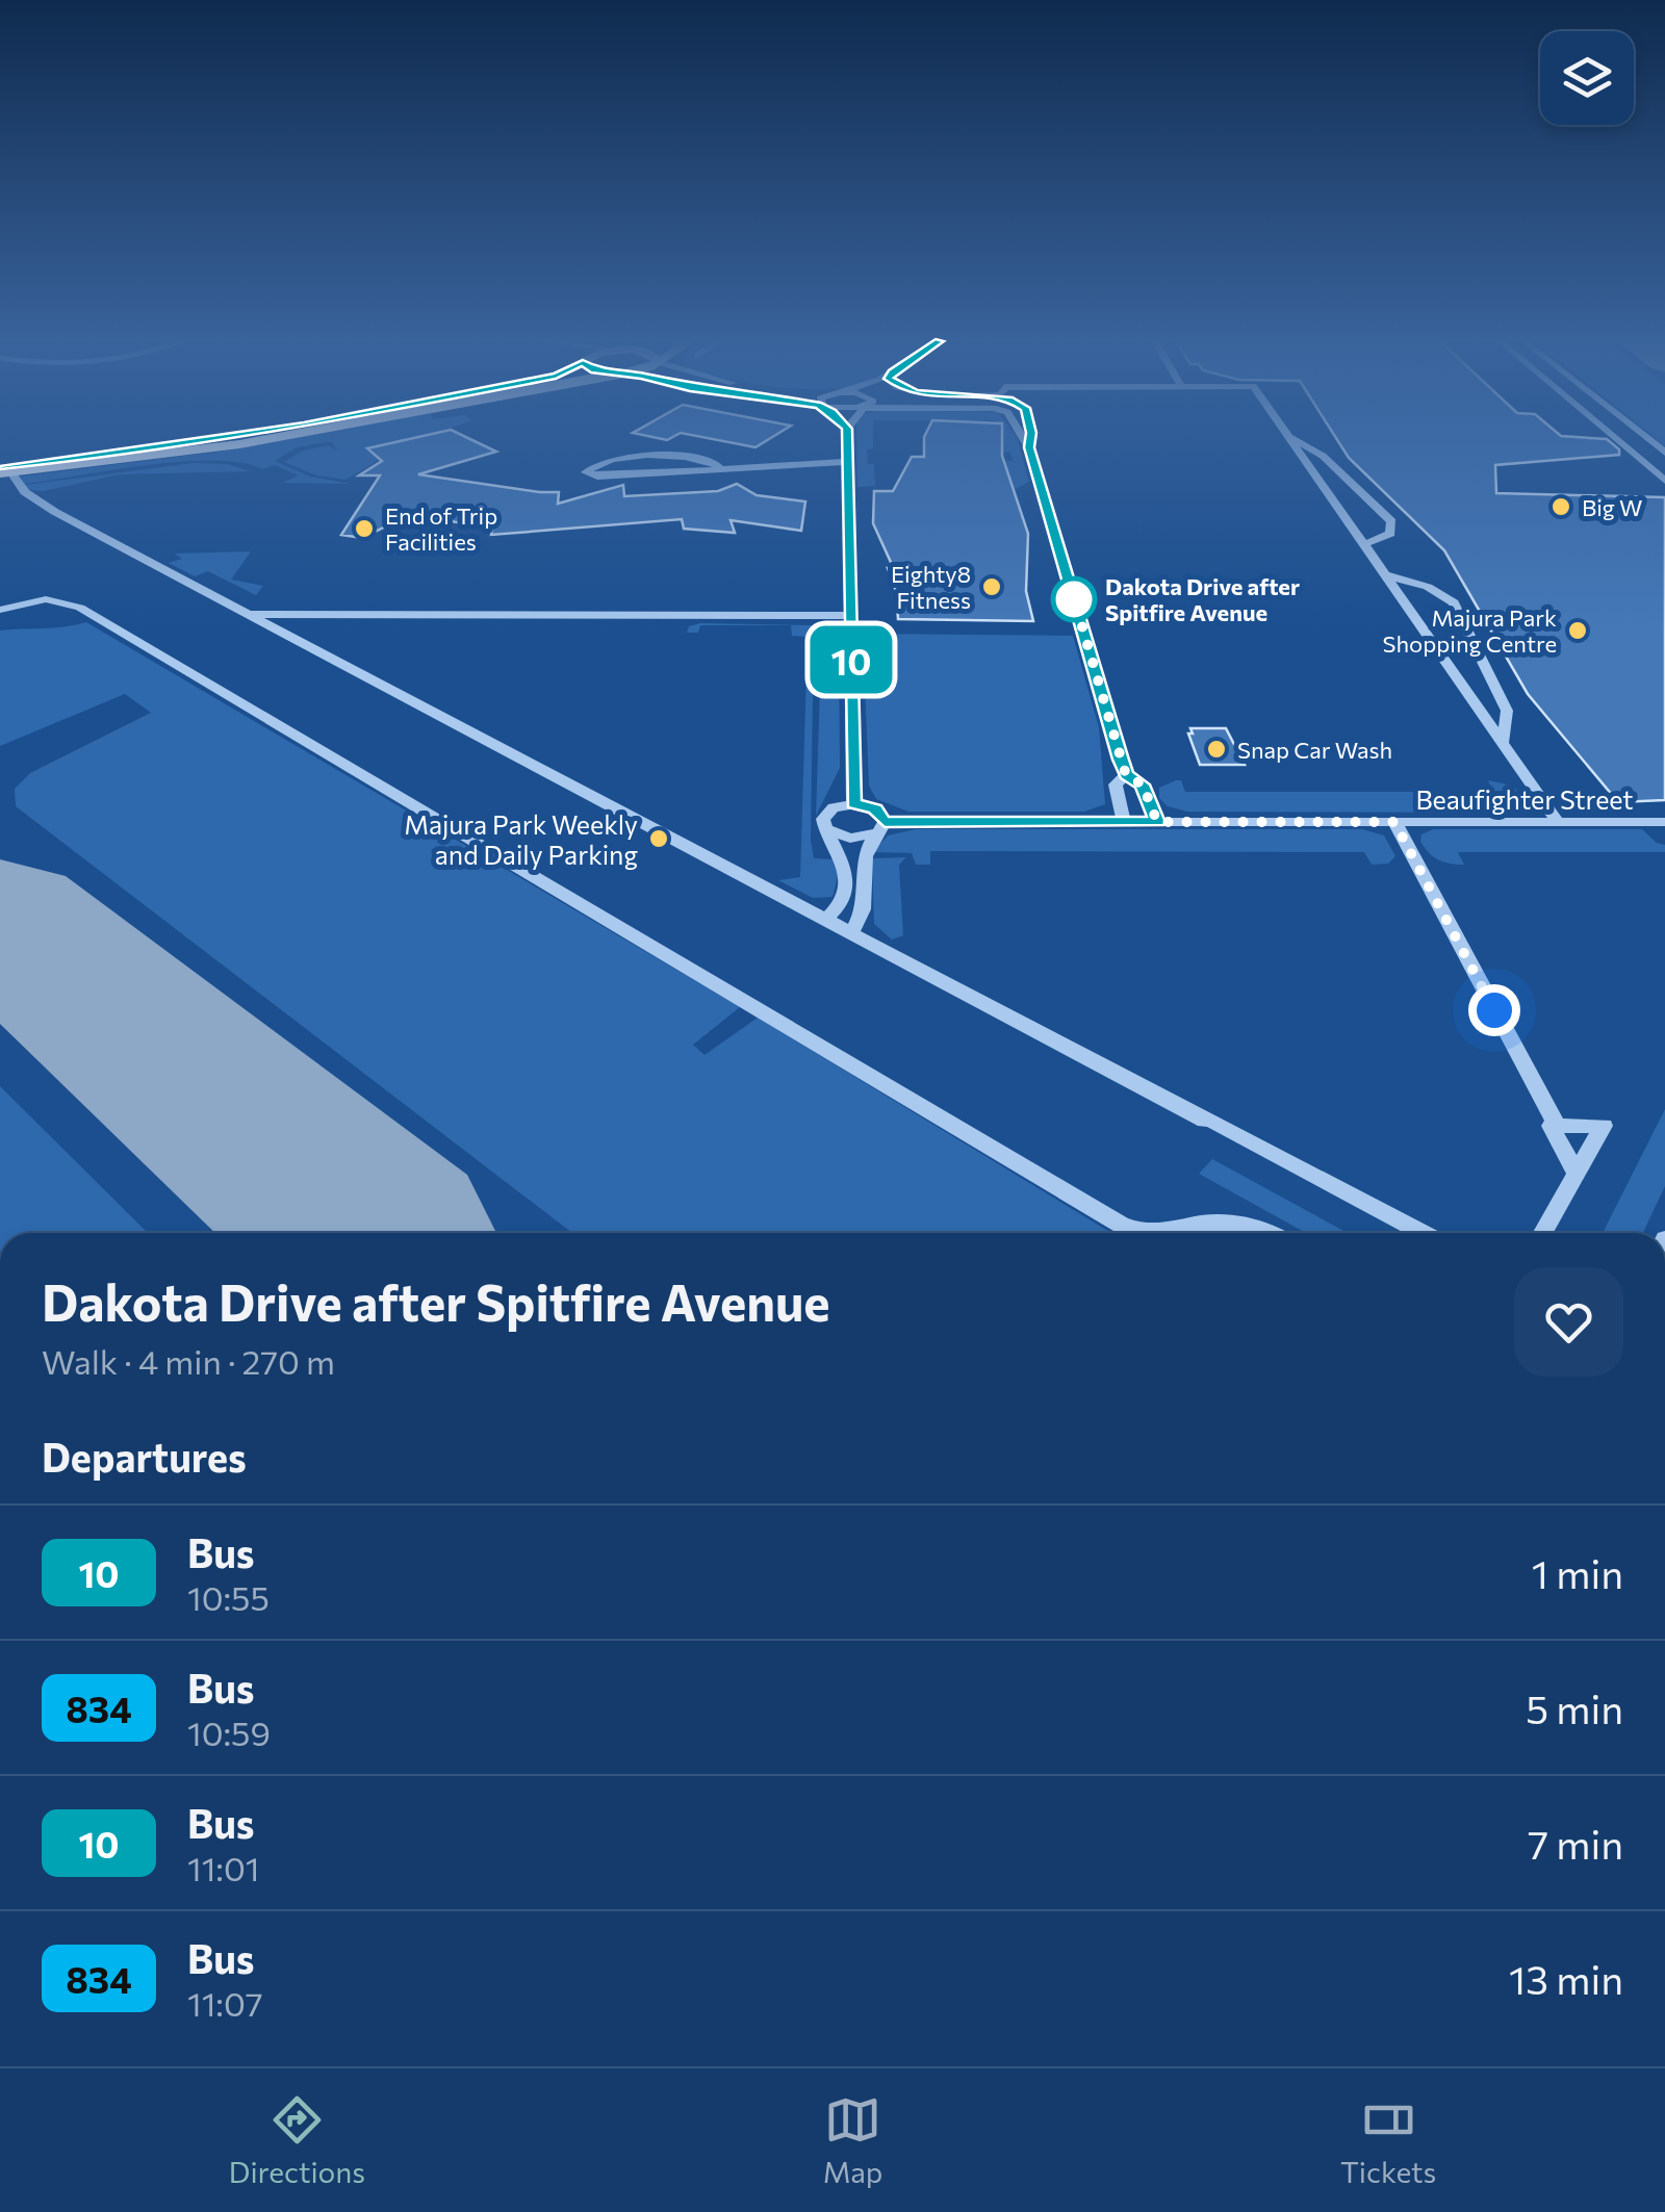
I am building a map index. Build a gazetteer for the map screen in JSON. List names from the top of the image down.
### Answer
{
  "streets": {
    "street": ["Beaufighter Street"]
  },
  "places": [
    "Big W",
    "End of Trip Facilities",
    "Eighty8 Fitness",
    "Dakota Drive after Spitfire Avenue",
    "Majura Park Shopping Centre",
    "Snap Car Wash",
    "Majura Park Weekly and Daily Parking"
  ],
  "lines": ["bus line 10"],
  "page": {
    "on_map": "10",
    "heading": [
      ["Dakota Drive after Spitfire Avenue", "Walk · 4 min · 270 m"],
      "Departures"
    ],
    "list": [
      {
        "mark": "10",
        "name": "Bus",
        "note": "10:55",
        "value": "1 min"
      },
      {
        "mark": "834",
        "name": "Bus",
        "note": "10:59",
        "value": "5 min"
      },
      {
        "mark": "10",
        "name": "Bus",
        "note": "11:01",
        "value": "7 min"
      },
      {
        "mark": "834",
        "name": "Bus",
        "note": "11:07",
        "value": "13 min"
      }
    ],
    "tabs": ["Directions", "Map", "Tickets"]
  }
}
